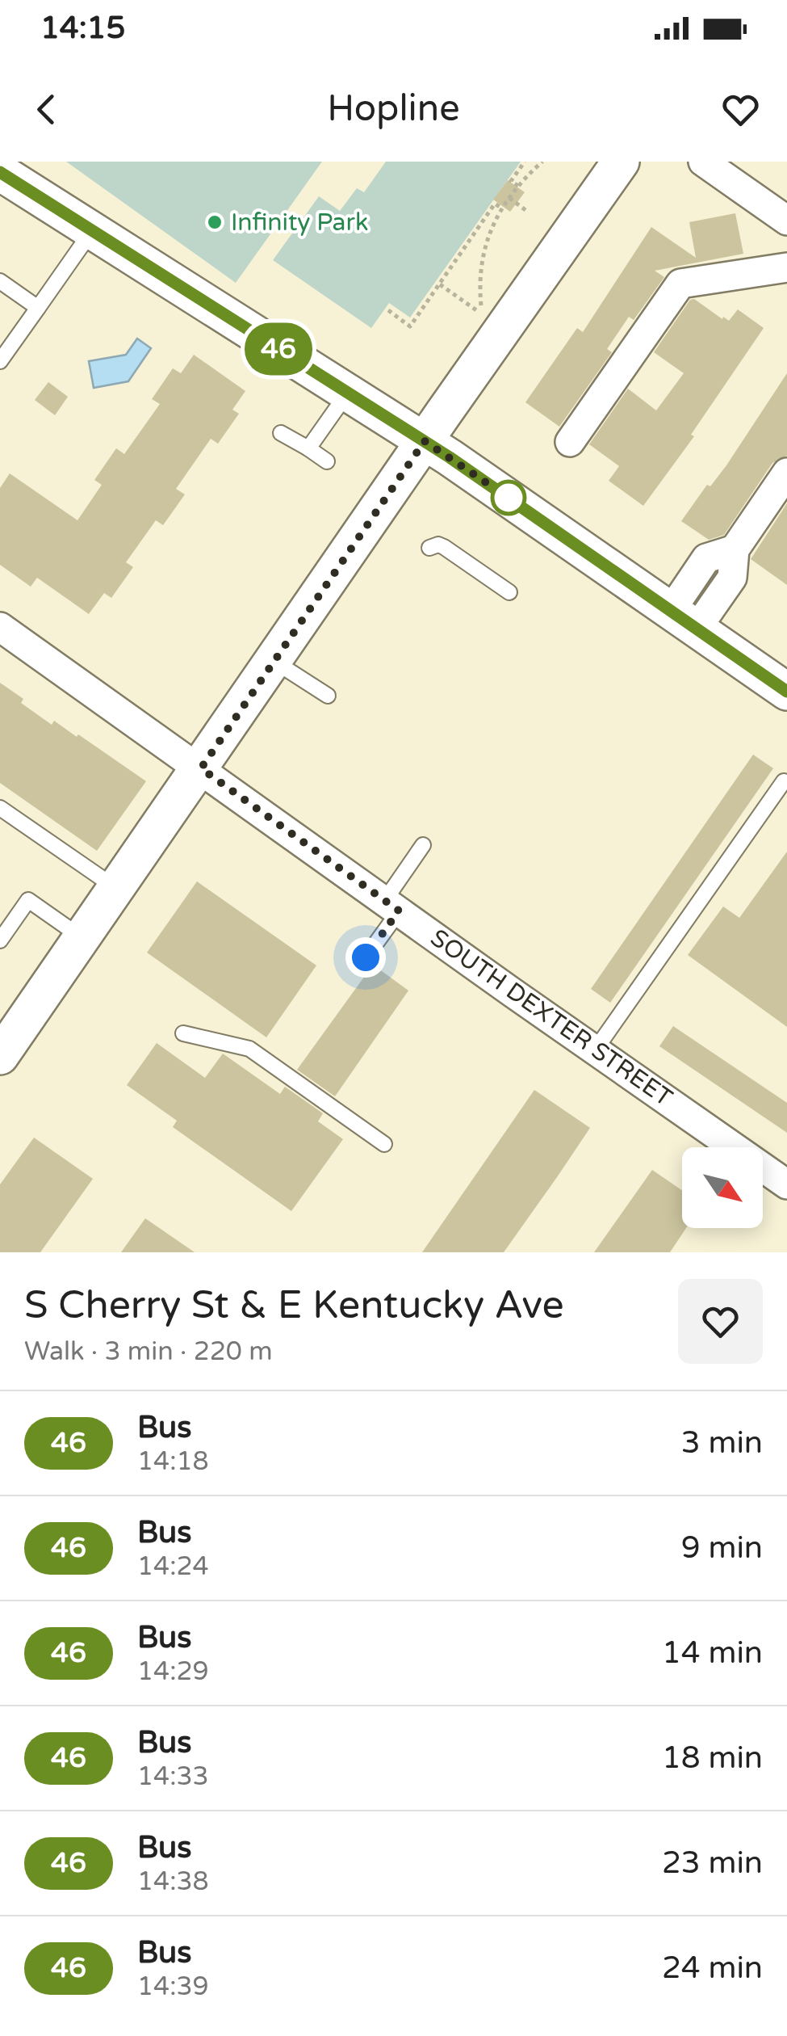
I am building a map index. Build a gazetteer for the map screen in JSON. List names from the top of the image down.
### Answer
{
  "streets": {
    "street": ["SOUTH DEXTER STREET"]
  },
  "places": ["Infinity Park"],
  "lines": ["bus line 46"],
  "north": "bottom right",
  "page": {
    "status": "14:15",
    "header": "Hopline",
    "on_map": "46",
    "heading": ["S Cherry St & E Kentucky Ave", "Walk · 3 min · 220 m"],
    "list": [
      {
        "mark": "46",
        "name": "Bus",
        "note": "14:18",
        "value": "3 min"
      },
      {
        "mark": "46",
        "name": "Bus",
        "note": "14:24",
        "value": "9 min"
      },
      {
        "mark": "46",
        "name": "Bus",
        "note": "14:29",
        "value": "14 min"
      },
      {
        "mark": "46",
        "name": "Bus",
        "note": "14:33",
        "value": "18 min"
      },
      {
        "mark": "46",
        "name": "Bus",
        "note": "14:38",
        "value": "23 min"
      },
      {
        "mark": "46",
        "name": "Bus",
        "note": "14:39",
        "value": "24 min"
      }
    ]
  }
}
